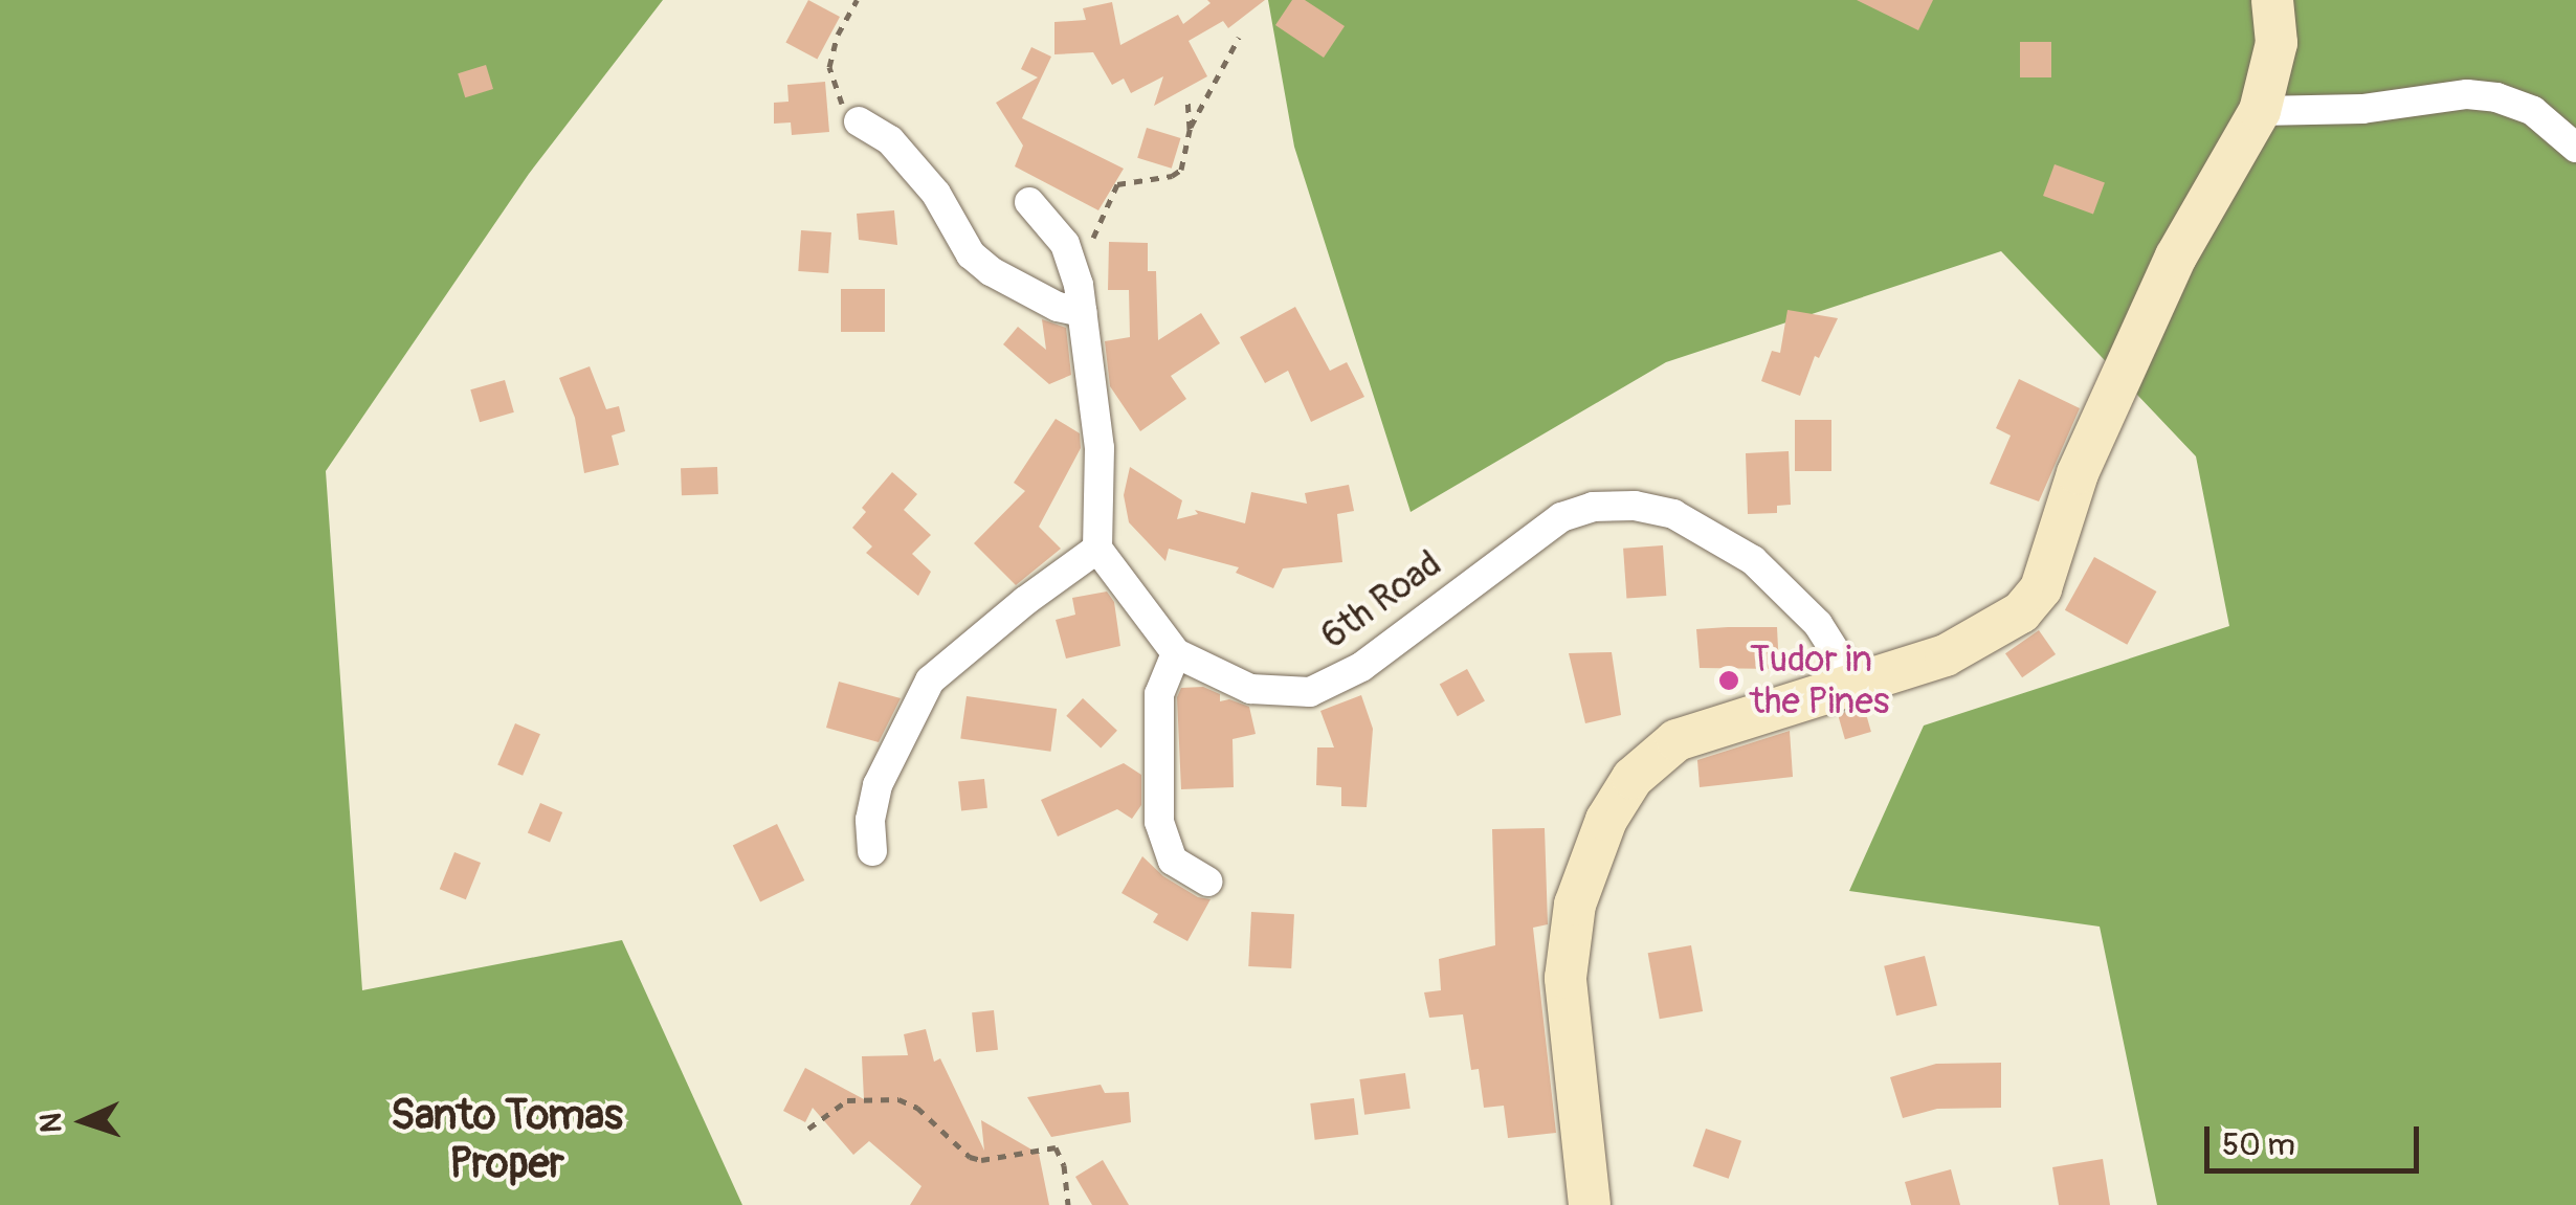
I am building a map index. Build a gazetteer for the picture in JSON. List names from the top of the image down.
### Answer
{
  "streets": {
    "street": ["6th Road"]
  },
  "districts": ["Santo Tomas Proper"],
  "places": ["Tudor in the Pines"],
  "scale_bar": "50 m",
  "north": "left"
}
